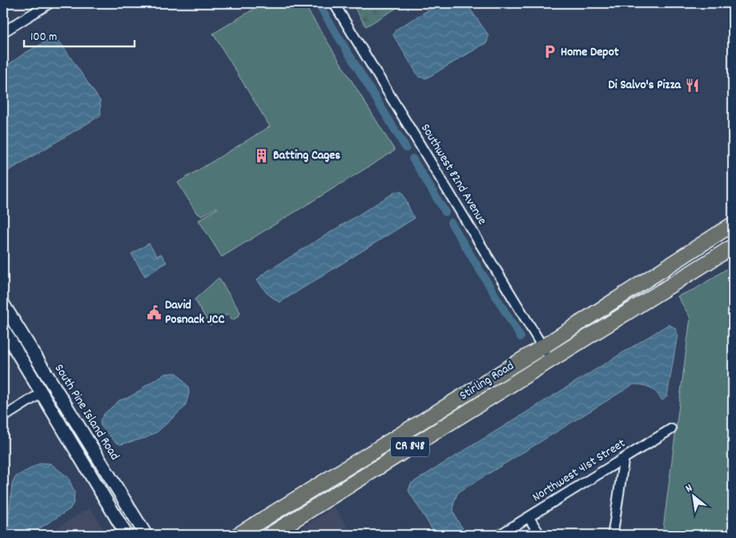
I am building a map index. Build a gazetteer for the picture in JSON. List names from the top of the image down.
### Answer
{
  "streets": {
    "main road": ["Stirling Road", "South Pine Island Road", "CR 848"],
    "street": ["Southwest 82nd Avenue", "Northwest 41st Street"]
  },
  "crossings": [
    ["Southwest 82nd Avenue", "Stirling Road"]
  ],
  "places": {
    "parking": ["Home Depot"],
    "restaurant": ["Di Salvo's Pizza"],
    "building": ["Batting Cages"],
    "public building": ["David Posnack JCC"]
  },
  "scale_bar": "100 m",
  "north": "top left"
}
